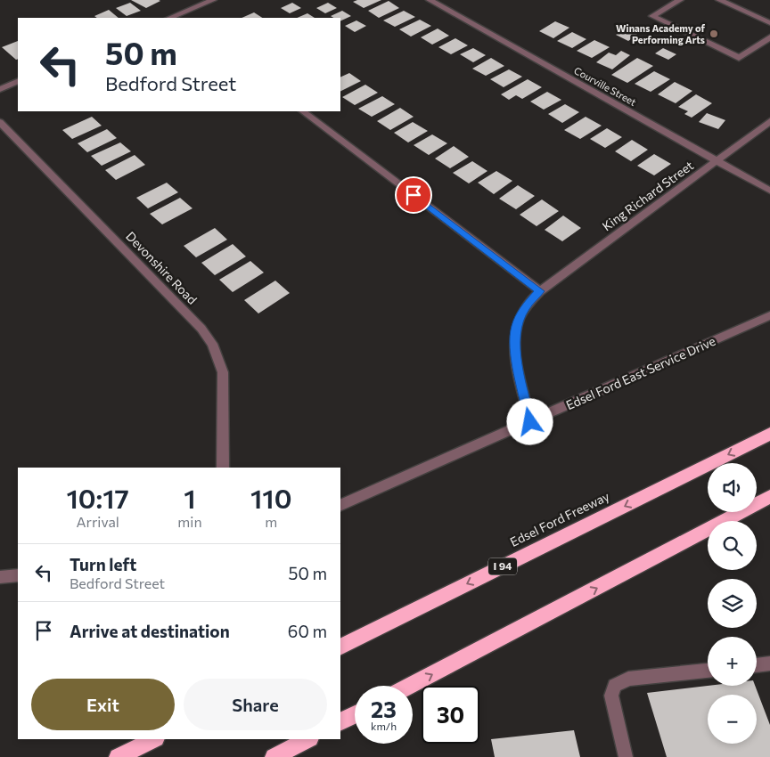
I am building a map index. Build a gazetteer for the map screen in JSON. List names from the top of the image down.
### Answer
{
  "streets": {
    "highway": ["Edsel Ford Freeway", "I 94"],
    "street": [
      "Courville Street",
      "King Richard Street",
      "Devonshire Road",
      "Edsel Ford East Service Drive"
    ]
  },
  "crossings": [
    ["Courville Street", "King Richard Street"],
    ["King Richard Street", "Edsel Ford East Service Drive"]
  ],
  "places": ["Winans Academy of Performing Arts"],
  "page": {
    "turn": ["50 m", "Bedford Street"],
    "map_buttons": ["+", "−"],
    "eta": [
      "10:17",
      "Arrival",
      "1",
      "min",
      "110",
      "m"
    ],
    "list": [
      {
        "name": "Turn left",
        "note": "Bedford Street",
        "value": "50 m"
      },
      {
        "name": "Arrive at destination",
        "value": "60 m"
      }
    ],
    "buttons": ["Exit", "Share"],
    "speed": "23 km/h",
    "limit": "30"
  }
}
